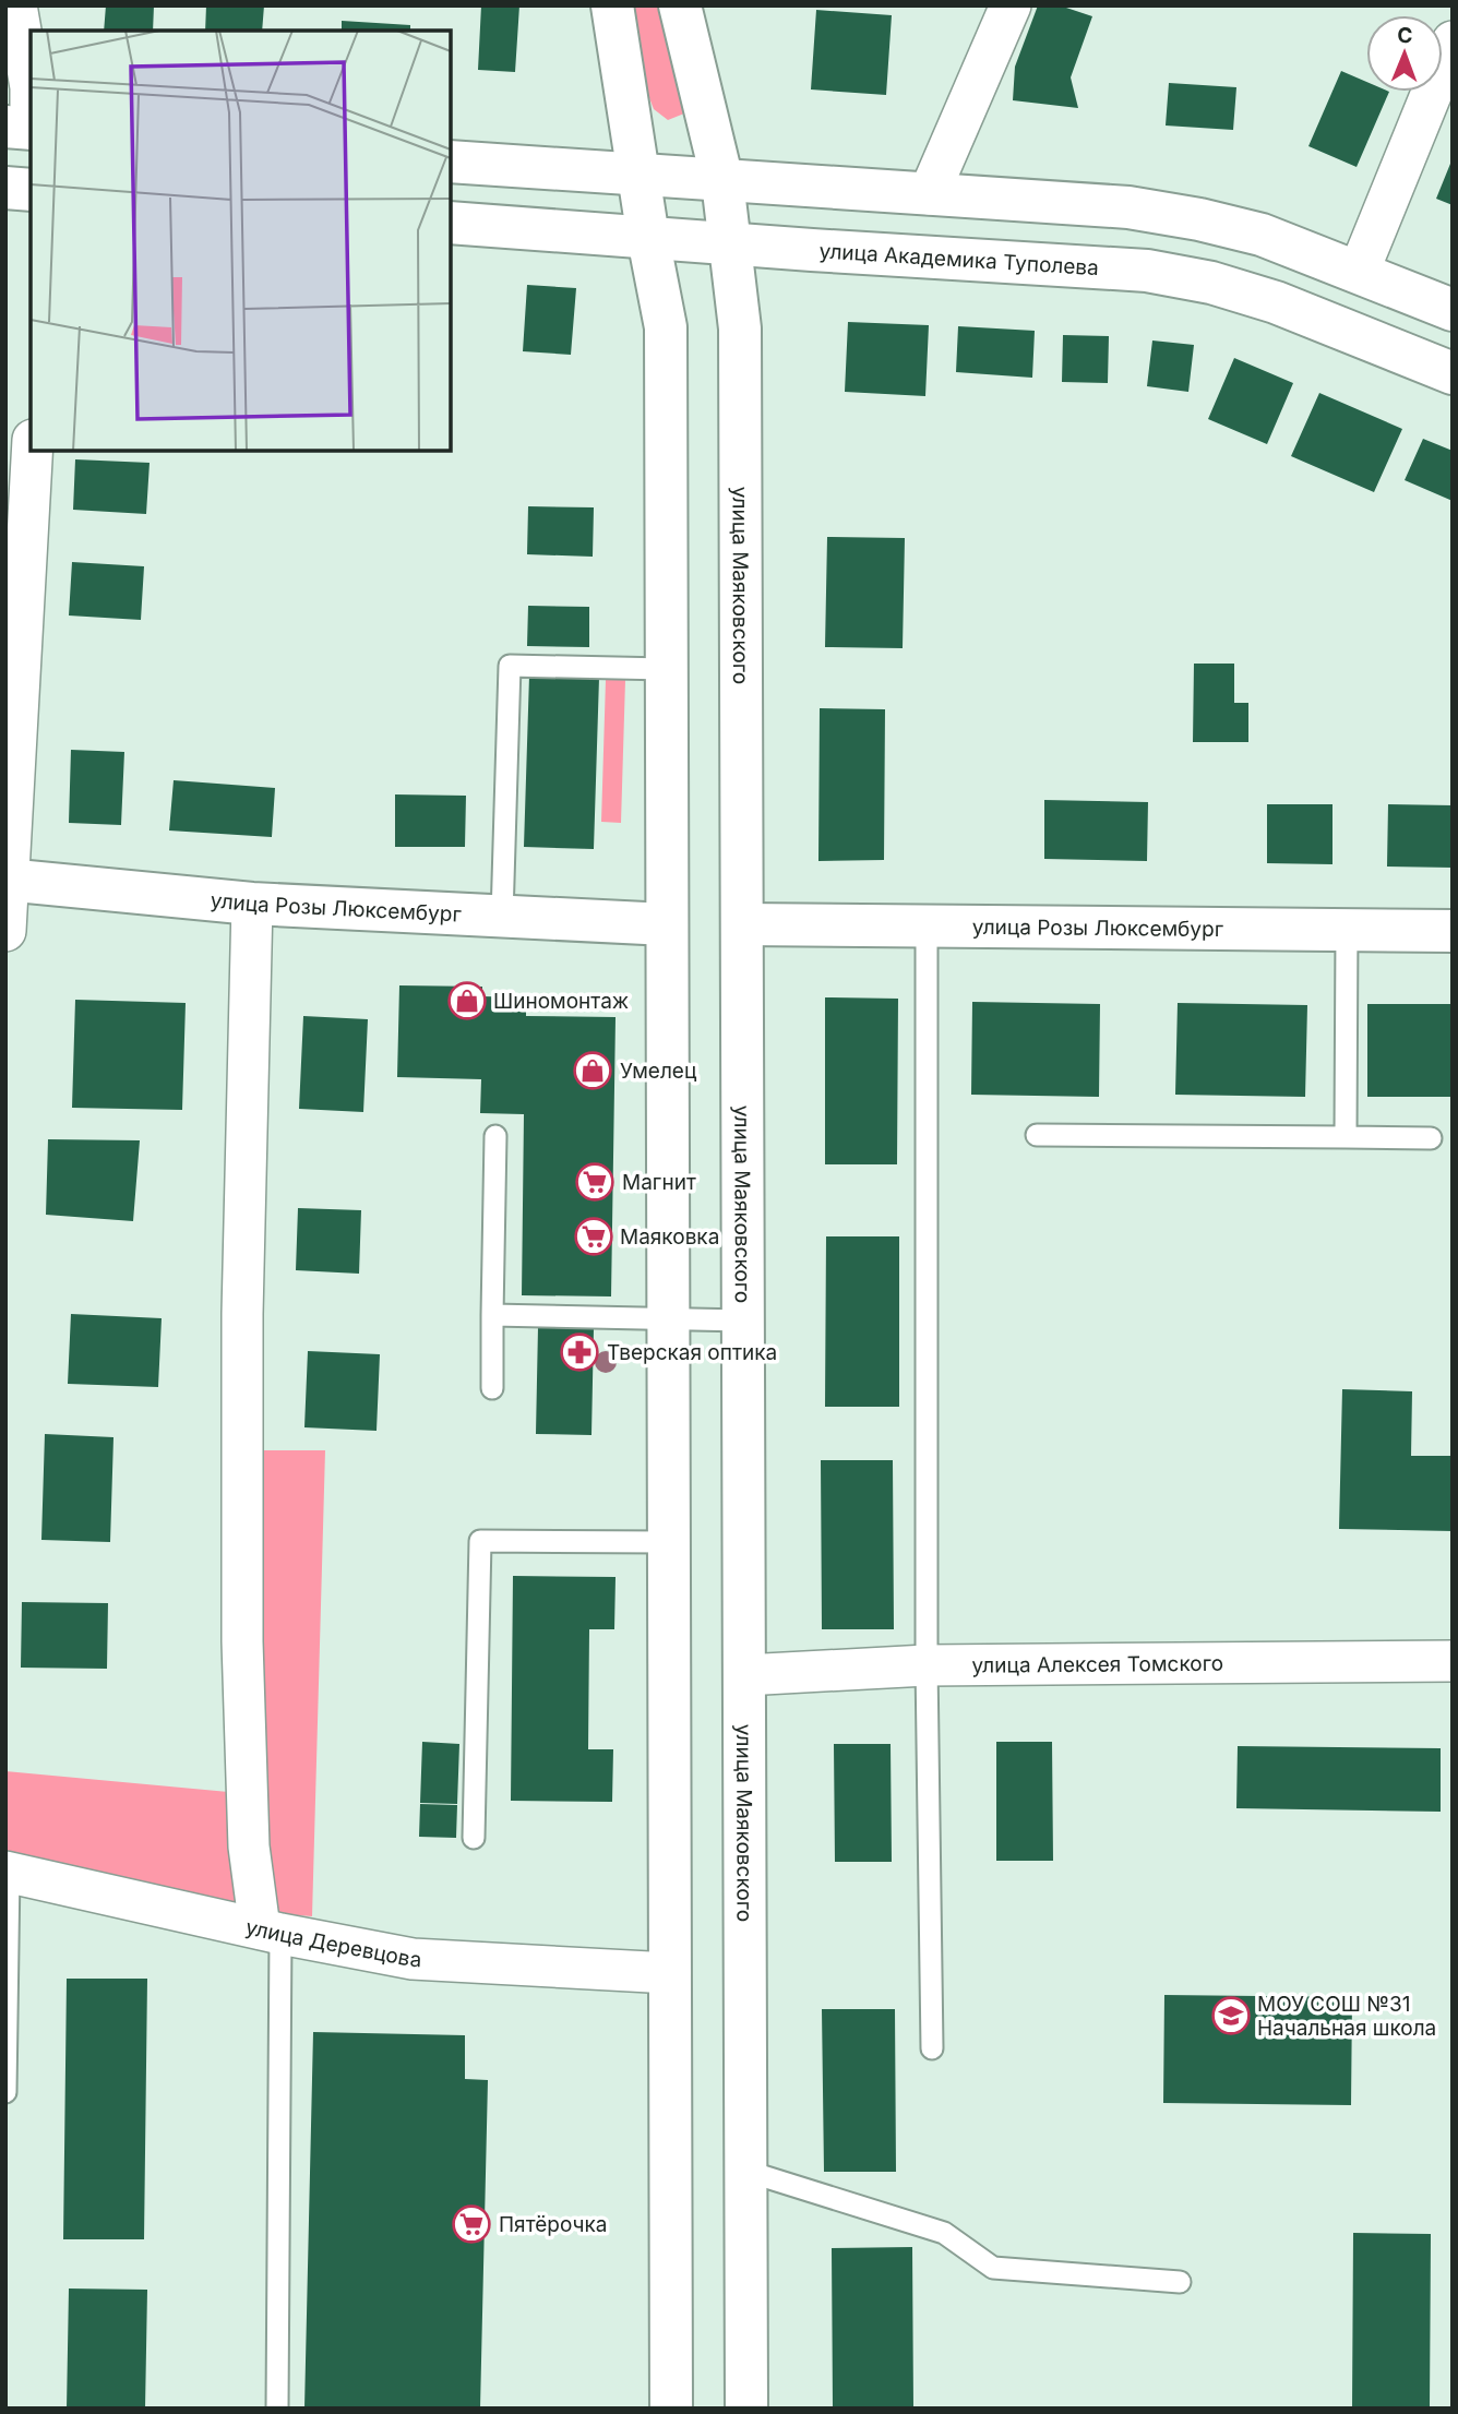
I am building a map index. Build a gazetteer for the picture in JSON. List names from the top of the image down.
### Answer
{
  "streets": {
    "main road": ["улица Академика Туполева", "улица Маяковского", "улица Розы Люксембург"],
    "street": ["улица Алексея Томского", "улица Деревцова"]
  },
  "crossings": [
    ["улица Академика Туполева", "улица Маяковского"],
    ["улица Маяковского", "улица Розы Люксембург"],
    ["улица Маяковского", "улица Алексея Томского"]
  ],
  "places": {
    "shop": ["Шиномонтаж", "Умелец"],
    "supermarket": ["Магнит", "Маяковка", "Пятёрочка"],
    "pharmacy": ["Тверская оптика"],
    "school or university": ["МОУ СОШ №31 Начальная школа"]
  },
  "north": "top"
}
